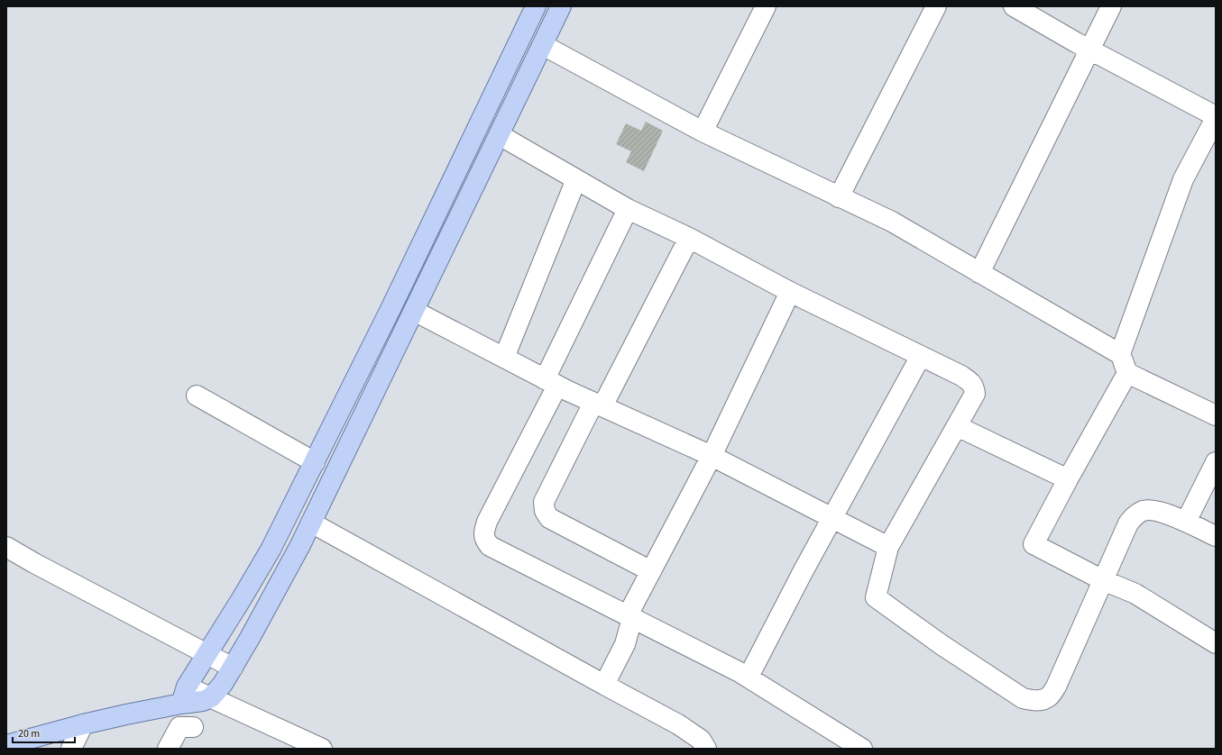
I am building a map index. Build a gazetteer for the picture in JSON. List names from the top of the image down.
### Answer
{
  "scale_bar": "20 m"
}
